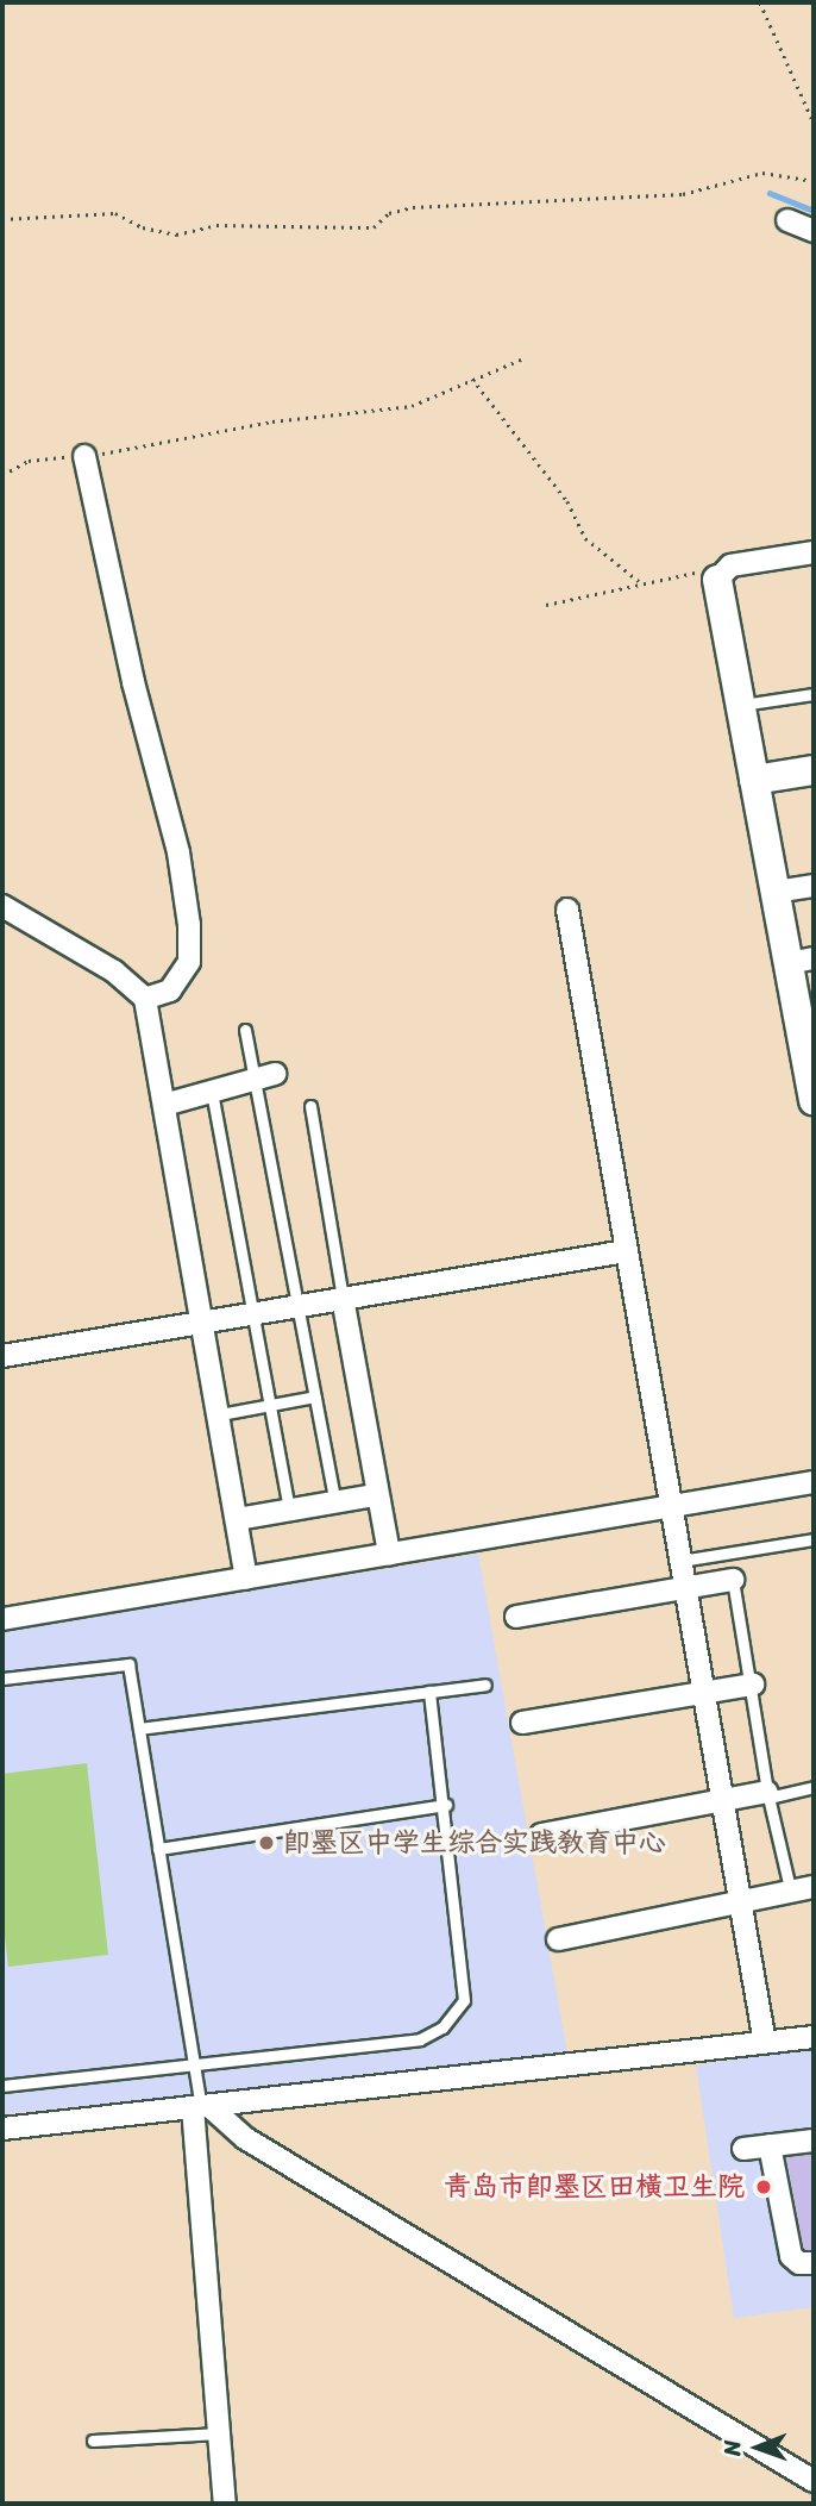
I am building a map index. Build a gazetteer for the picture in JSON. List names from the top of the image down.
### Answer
{
  "places": ["即墨区中学生综合实践教育中心", "青岛市即墨区田横卫生院"],
  "north": "left"
}
